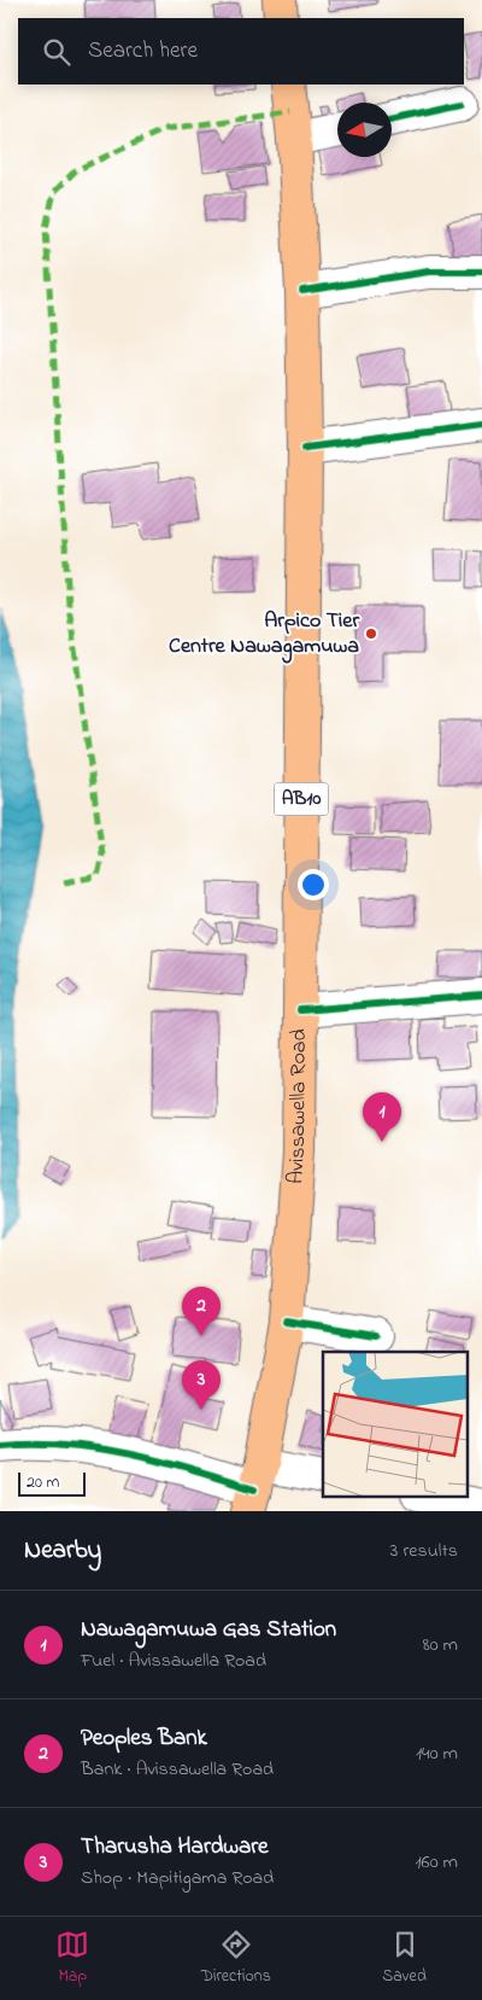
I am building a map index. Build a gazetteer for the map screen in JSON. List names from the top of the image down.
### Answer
{
  "streets": {
    "main road": ["AB10", "Avissawella Road"]
  },
  "places": ["Arpico Tier Centre Nawagamuwa"],
  "scale_bar": "20 m",
  "north": "left",
  "page": {
    "search": "Search here",
    "pins": ["1", "2", "3"],
    "scale": "20 m",
    "heading": ["Nearby", "3 results"],
    "list": [
      {
        "mark": "1",
        "name": "Nawagamuwa Gas Station",
        "note": "Fuel · Avissawella Road",
        "value": "80 m"
      },
      {
        "mark": "2",
        "name": "Peoples Bank",
        "note": "Bank · Avissawella Road",
        "value": "140 m"
      },
      {
        "mark": "3",
        "name": "Tharusha Hardware",
        "note": "Shop · Mapitigama Road",
        "value": "160 m"
      }
    ],
    "nav": ["Map", "Directions", "Saved"]
  }
}
